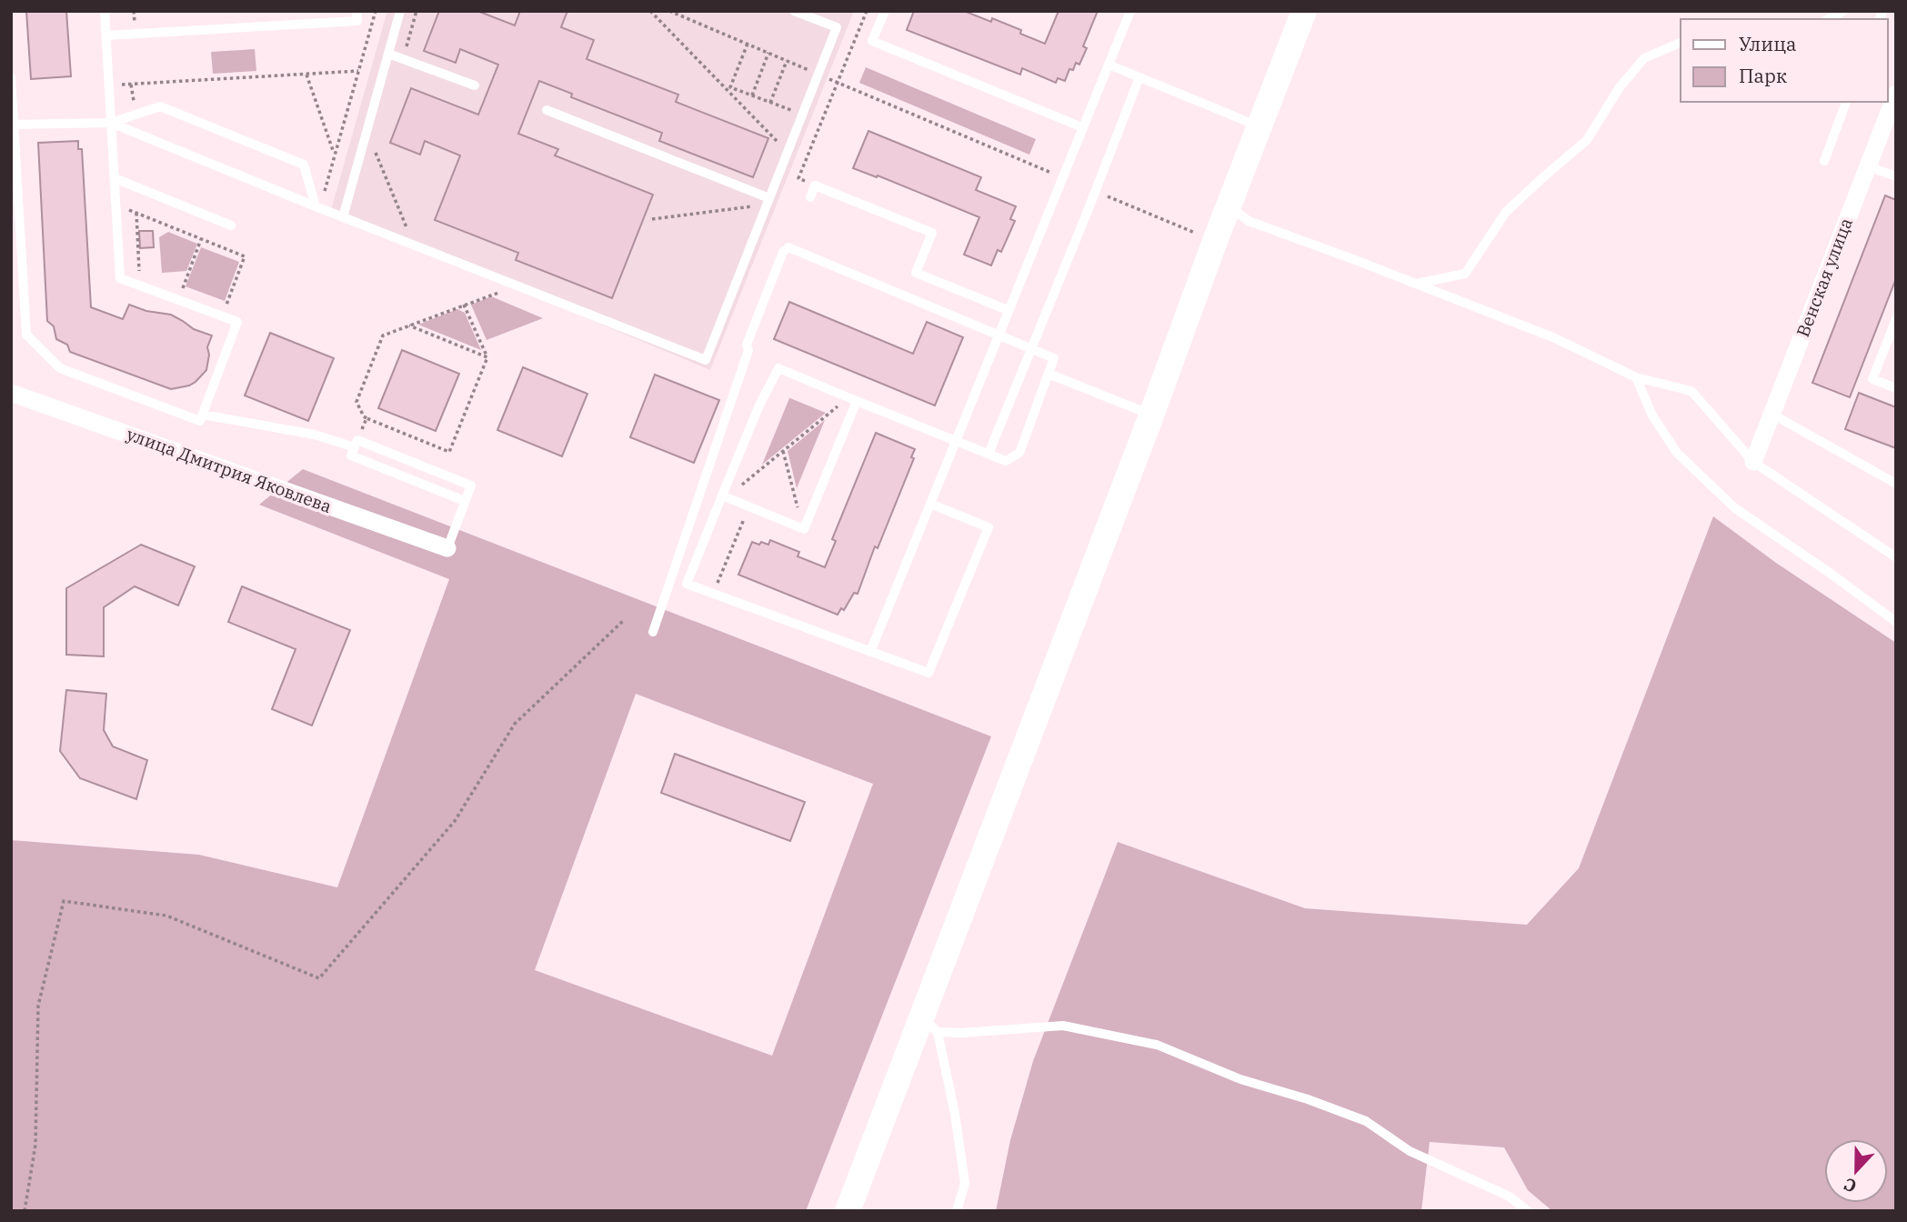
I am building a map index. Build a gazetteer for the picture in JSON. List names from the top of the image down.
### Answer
{
  "streets": {
    "street": ["Венская улица", "улица Дмитрия Яковлева"]
  },
  "legend": ["Улица", "Парк"],
  "north": "bottom"
}
